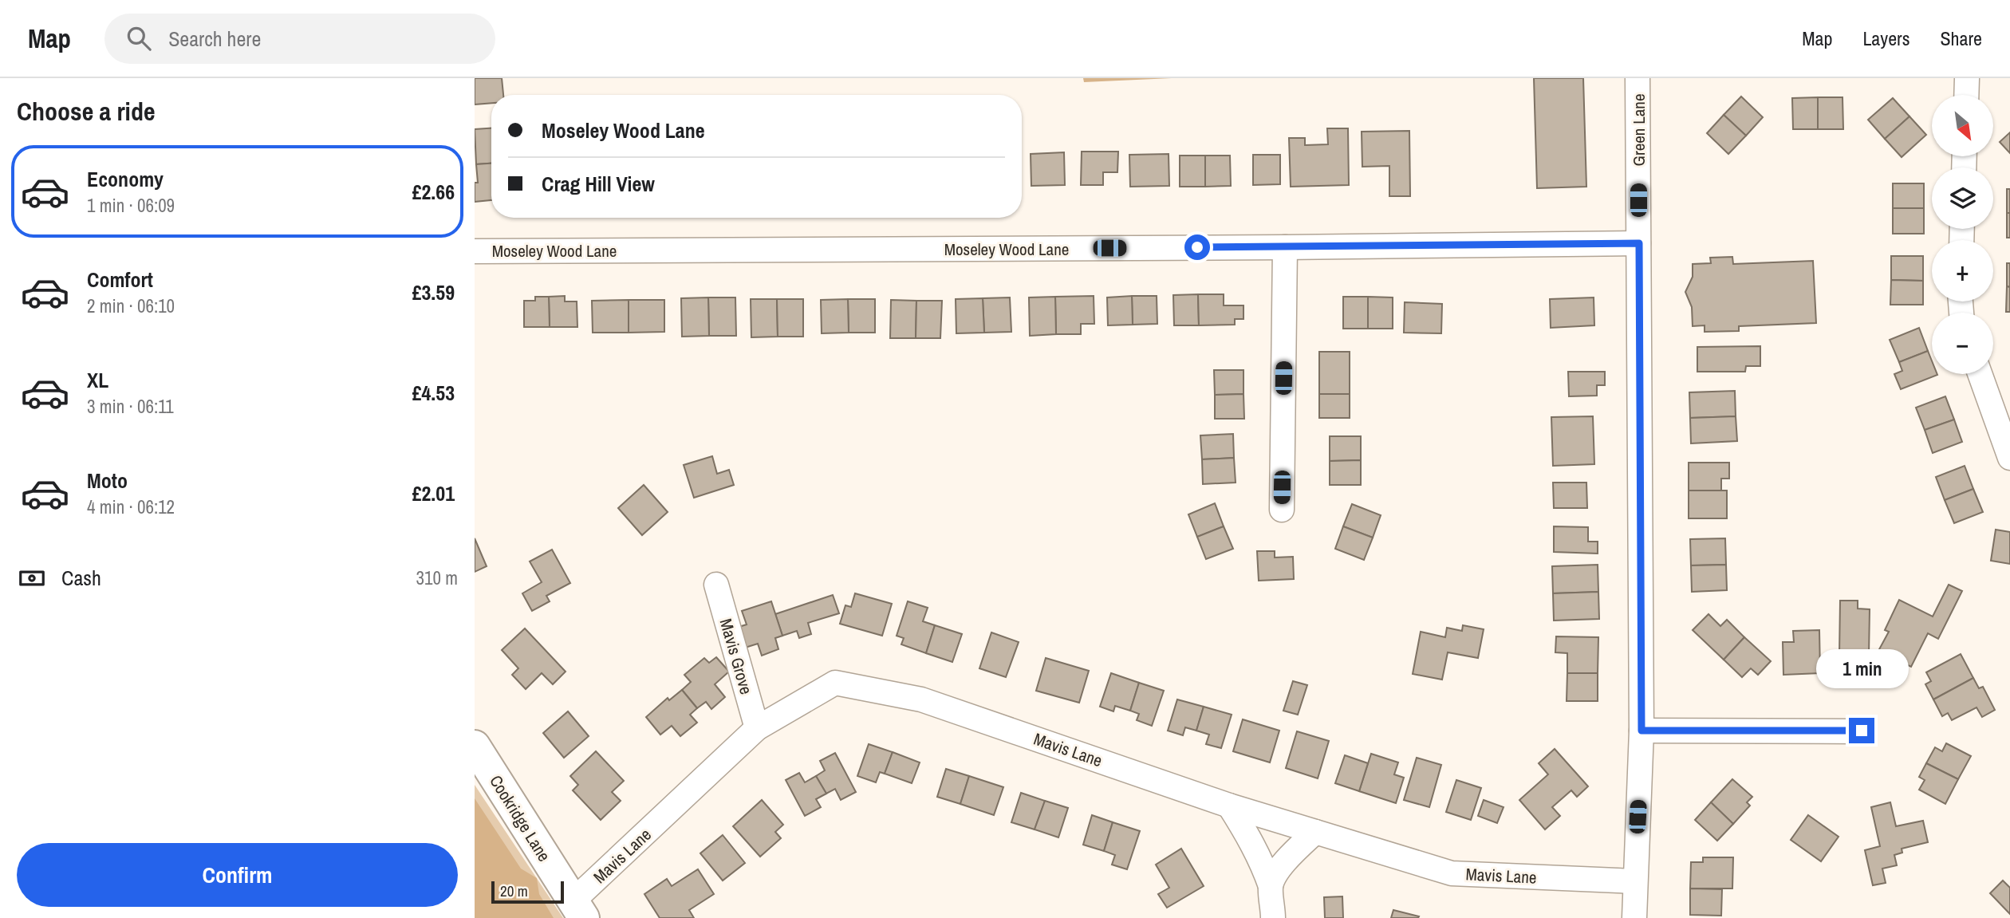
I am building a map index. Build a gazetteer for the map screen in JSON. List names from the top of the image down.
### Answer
{
  "streets": {
    "street": [
      "Green Lane",
      "Moseley Wood Lane",
      "Mavis Grove",
      "Mavis Lane",
      "Cookridge Lane"
    ]
  },
  "crossings": [
    ["Green Lane", "Moseley Wood Lane"],
    ["Green Lane", "Mavis Lane"],
    ["Mavis Grove", "Mavis Lane"],
    ["Mavis Lane", "Cookridge Lane"]
  ],
  "scale_bar": "20 m",
  "north": "bottom right",
  "page": {
    "header": "Map",
    "search": "Search here",
    "nav": ["Map", "Layers", "Share"],
    "heading": "Choose a ride",
    "map_buttons": ["+", "−"],
    "banner": ["Moseley Wood Lane", "Crag Hill View"],
    "list": [
      {
        "name": "Economy",
        "note": "1 min · 06:09",
        "value": "£2.66"
      },
      {
        "name": "Comfort",
        "note": "2 min · 06:10",
        "value": "£3.59"
      },
      {
        "name": "XL",
        "note": "3 min · 06:11",
        "value": "£4.53"
      },
      {
        "name": "Moto",
        "note": "4 min · 06:12",
        "value": "£2.01"
      }
    ],
    "pay": ["Cash", "310 m"],
    "bubble": "1 min",
    "buttons": "Confirm",
    "scale": "20 m"
  }
}
